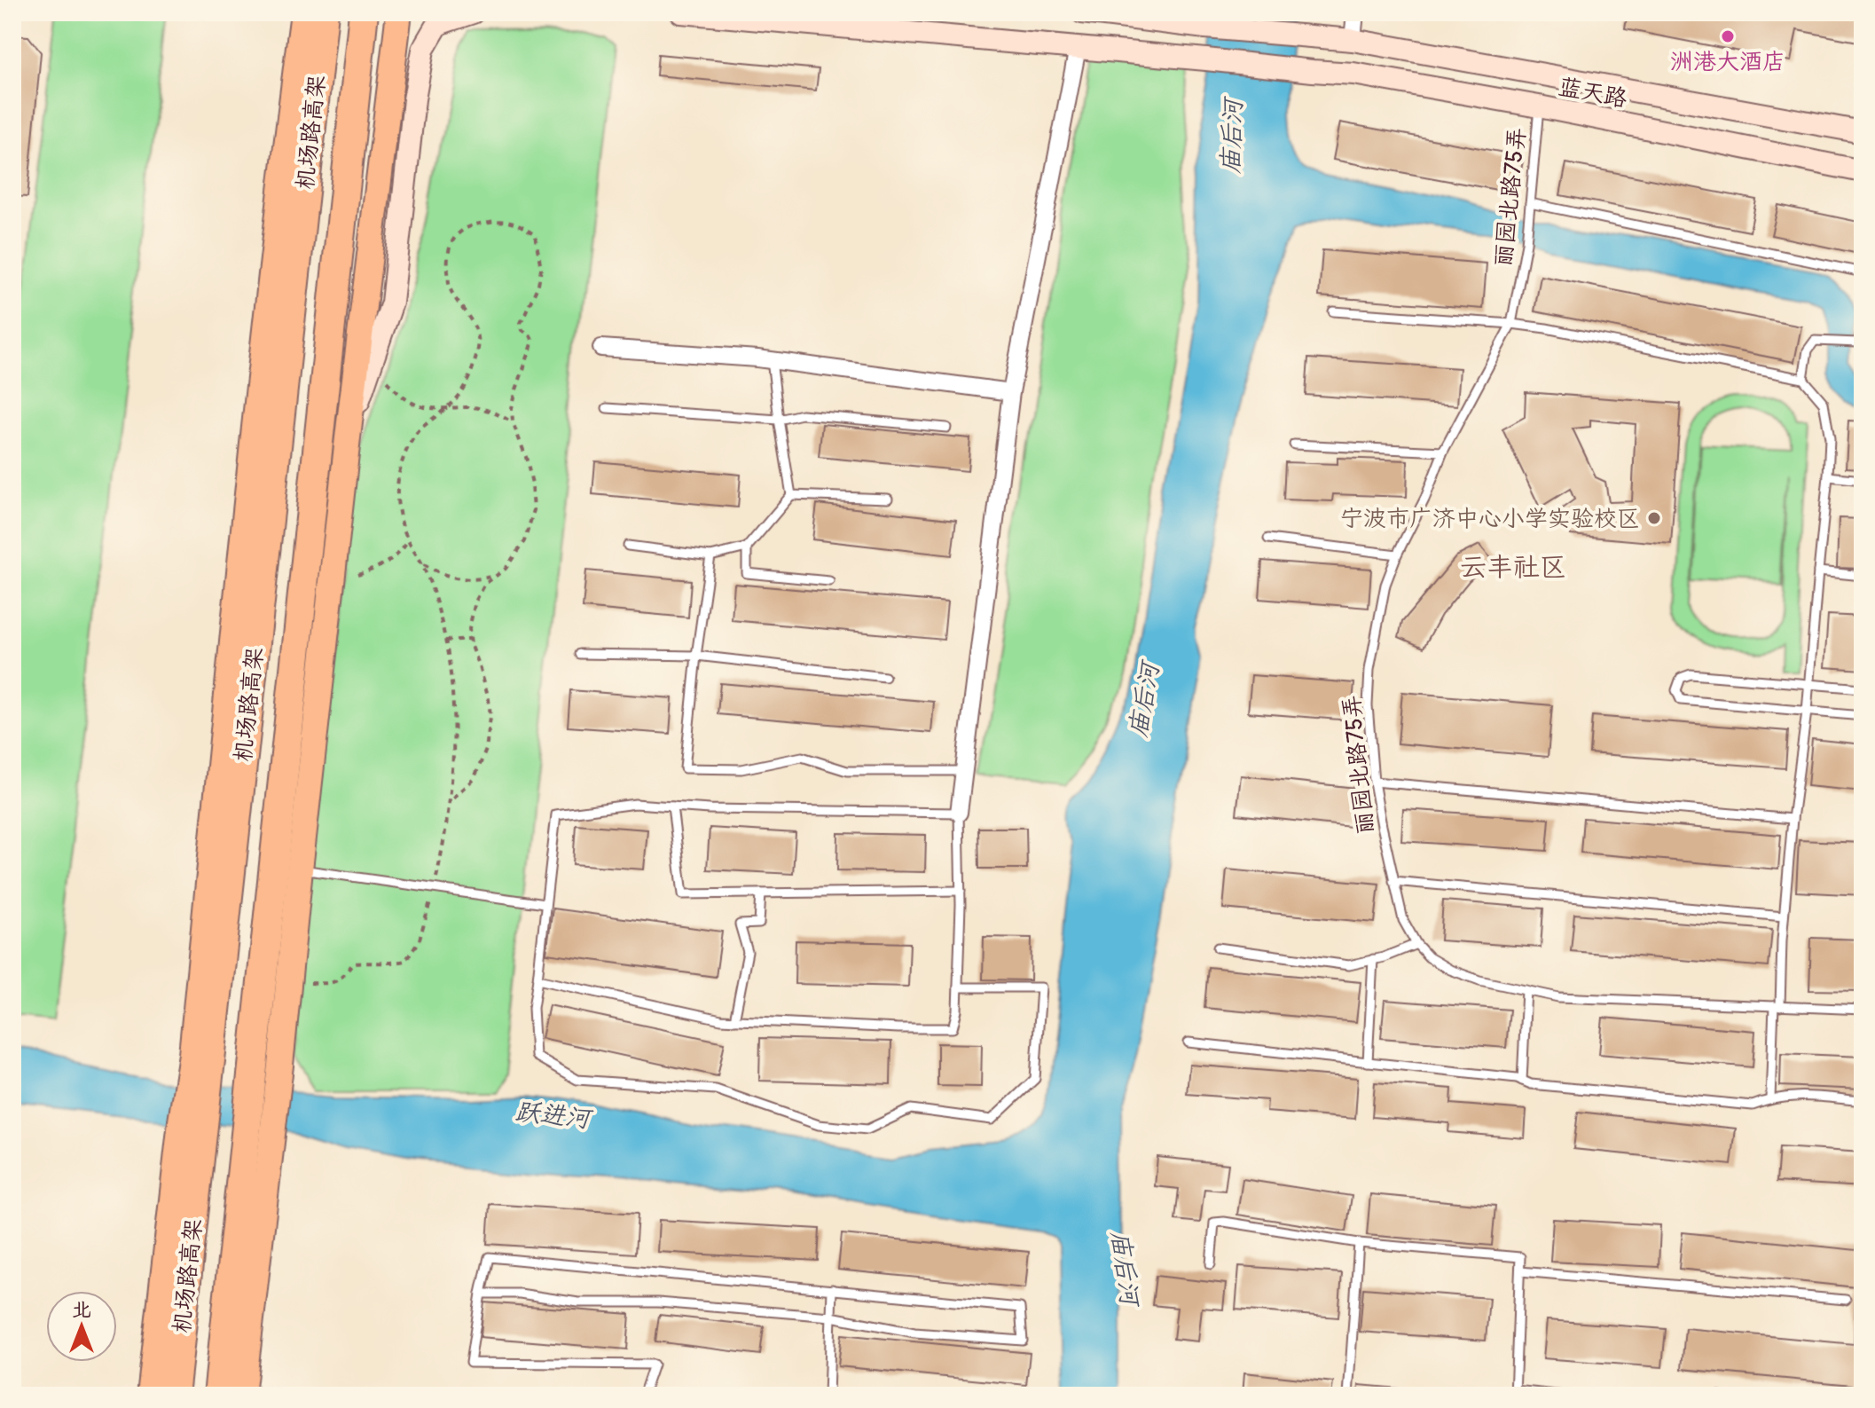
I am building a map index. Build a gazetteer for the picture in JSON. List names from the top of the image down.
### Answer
{
  "streets": {
    "highway": ["机场路高架"],
    "street": ["蓝天路"],
    "lane": ["丽园北路75弄"]
  },
  "crossings": [
    ["蓝天路", "丽园北路75弄"]
  ],
  "districts": ["云丰社区"],
  "water": ["庙后河", "跃进河"],
  "places": ["洲港大酒店", "宁波市广济中心小学实验校区"],
  "north": "top"
}
